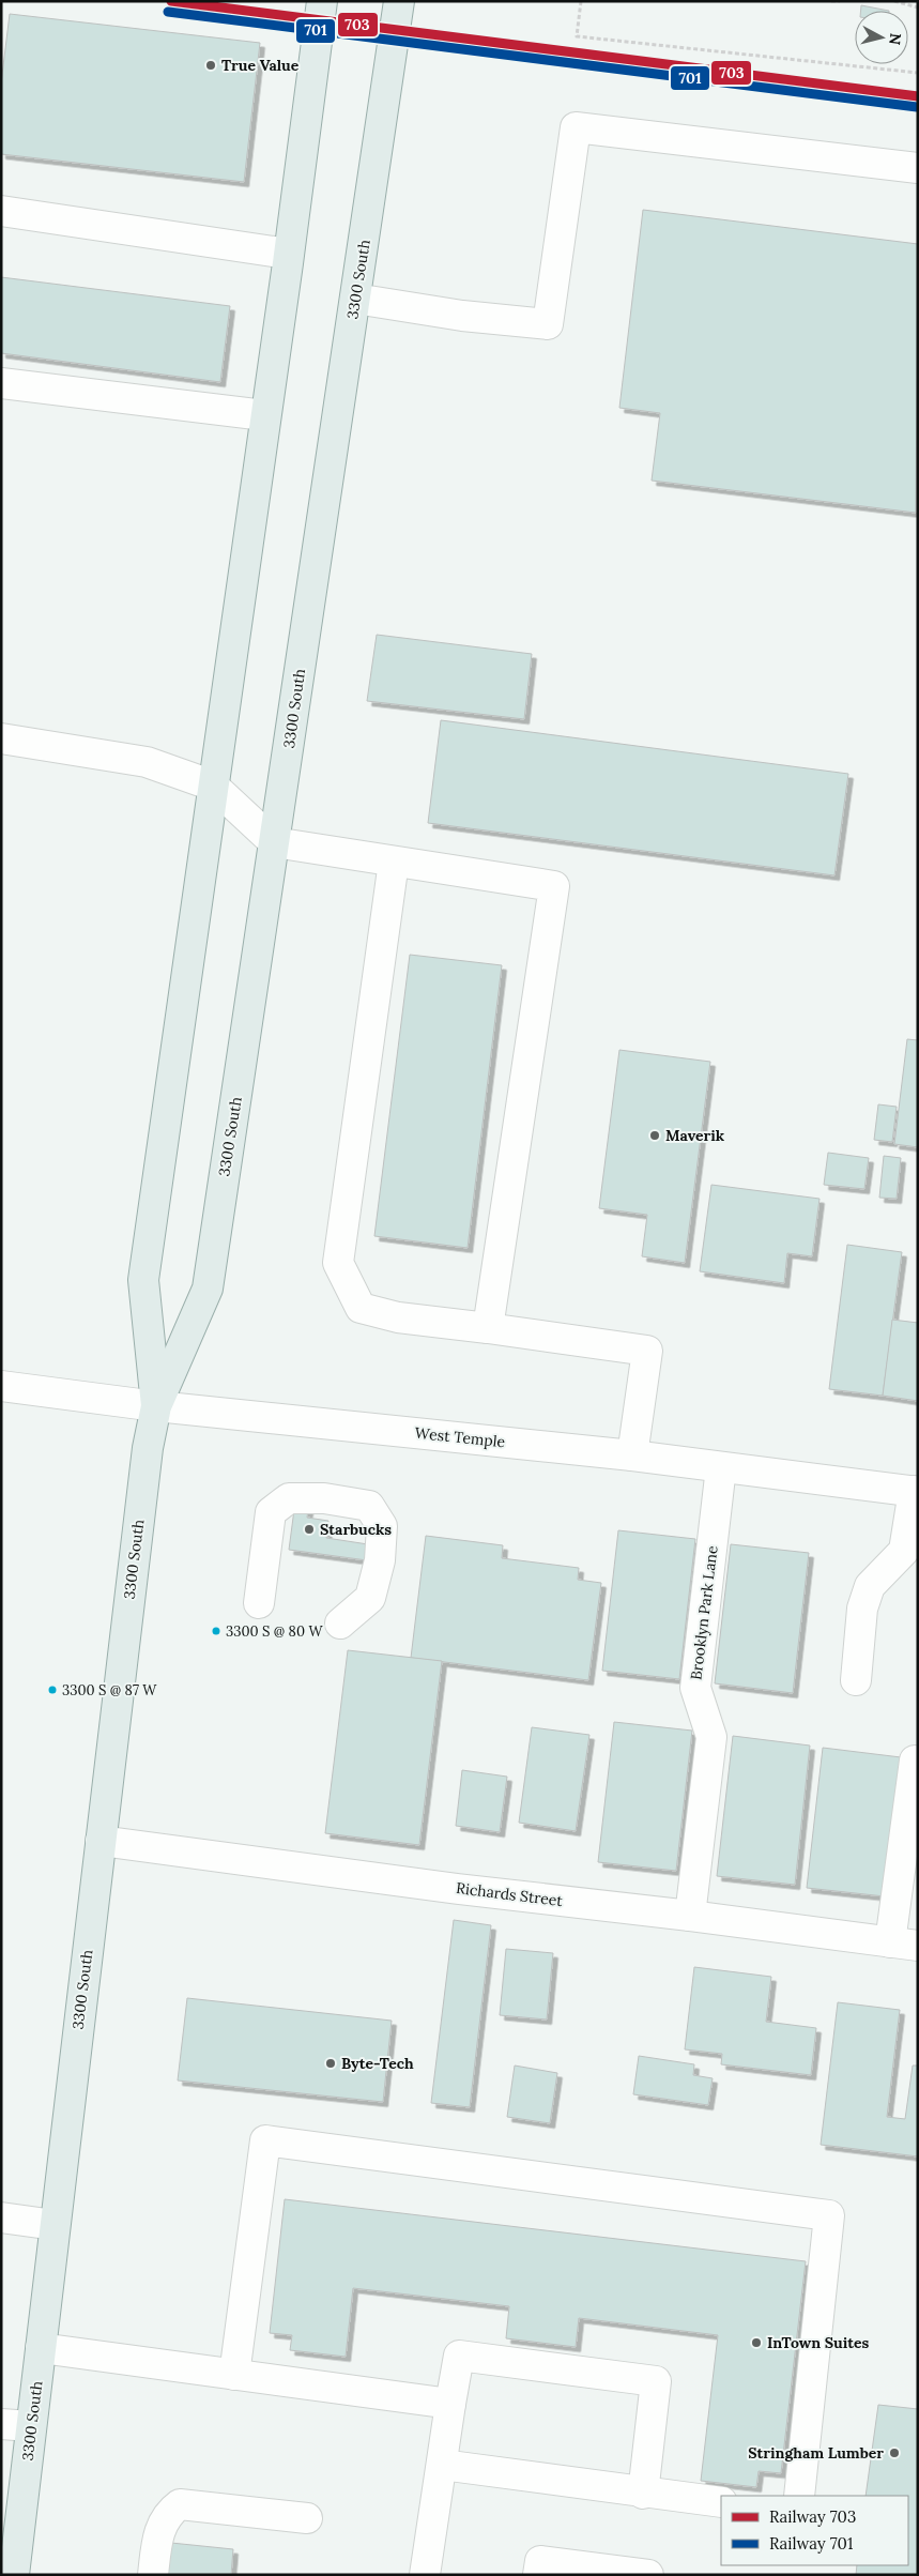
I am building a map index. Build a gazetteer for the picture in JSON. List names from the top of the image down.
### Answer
{
  "streets": {
    "main road": ["3300 South"],
    "street": ["West Temple", "Brooklyn Park Lane", "Richards Street"]
  },
  "crossings": [
    ["3300 South", "West Temple"],
    ["3300 South", "Richards Street"],
    ["West Temple", "Brooklyn Park Lane"],
    ["Brooklyn Park Lane", "Richards Street"]
  ],
  "places": [
    "True Value",
    "Maverik",
    "Starbucks",
    "3300 S @ 80 W",
    "3300 S @ 87 W",
    "Byte-Tech",
    "InTown Suites",
    "Stringham Lumber"
  ],
  "lines": ["rail line 703", "rail line 701"],
  "legend": ["Railway 703", "Railway 701"],
  "north": "right"
}
